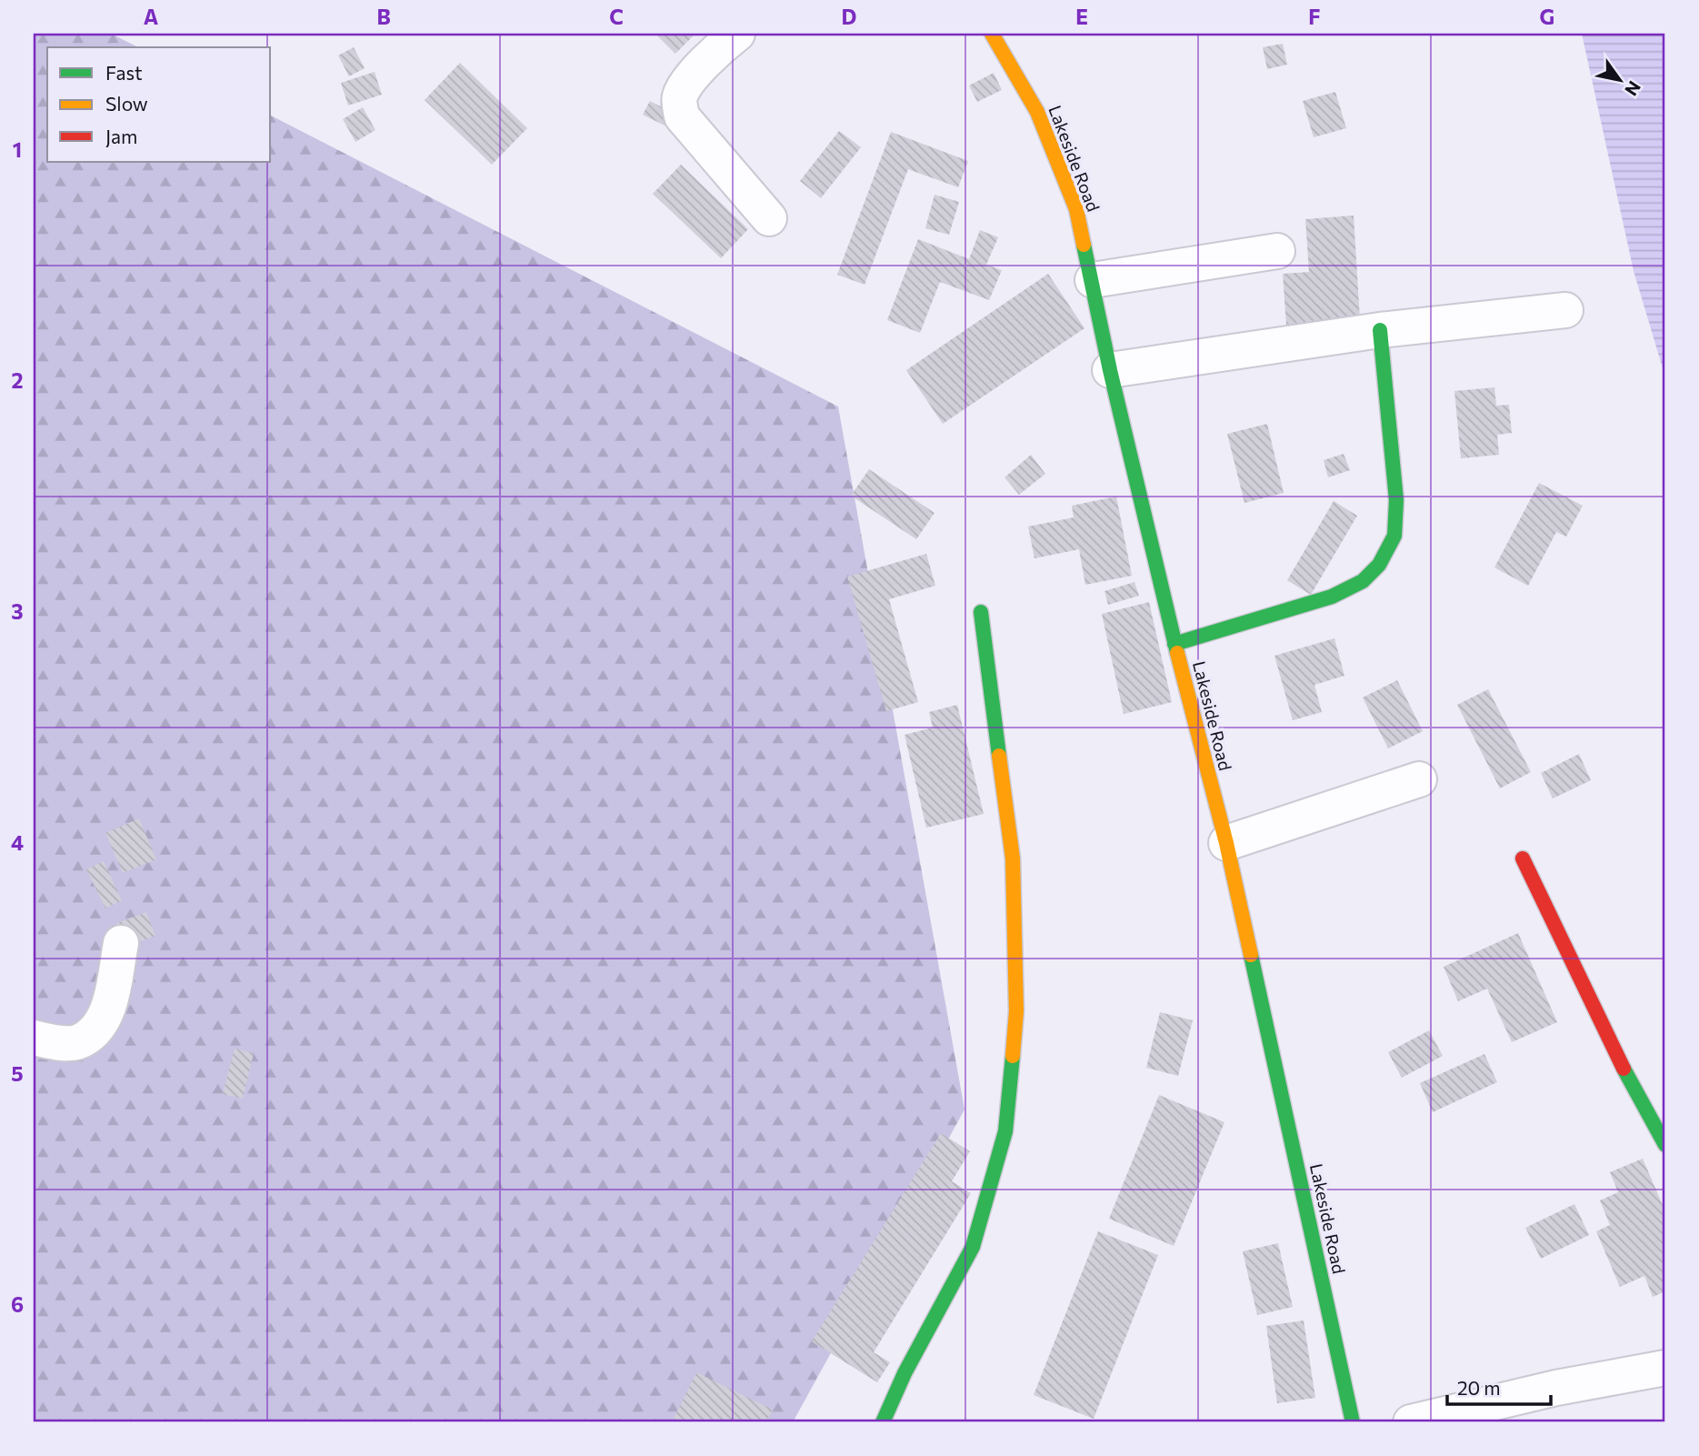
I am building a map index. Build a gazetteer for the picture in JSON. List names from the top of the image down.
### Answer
{
  "streets": {
    "street": ["Lakeside Road"]
  },
  "legend": ["Fast", "Slow", "Jam"],
  "scale_bar": "20 m",
  "north": "bottom right",
  "grid": {
    "columns": [
      "A",
      "B",
      "C",
      "D",
      "E",
      "F",
      "G"
    ],
    "rows": [
      "1",
      "2",
      "3",
      "4",
      "5",
      "6"
    ]
  }
}
